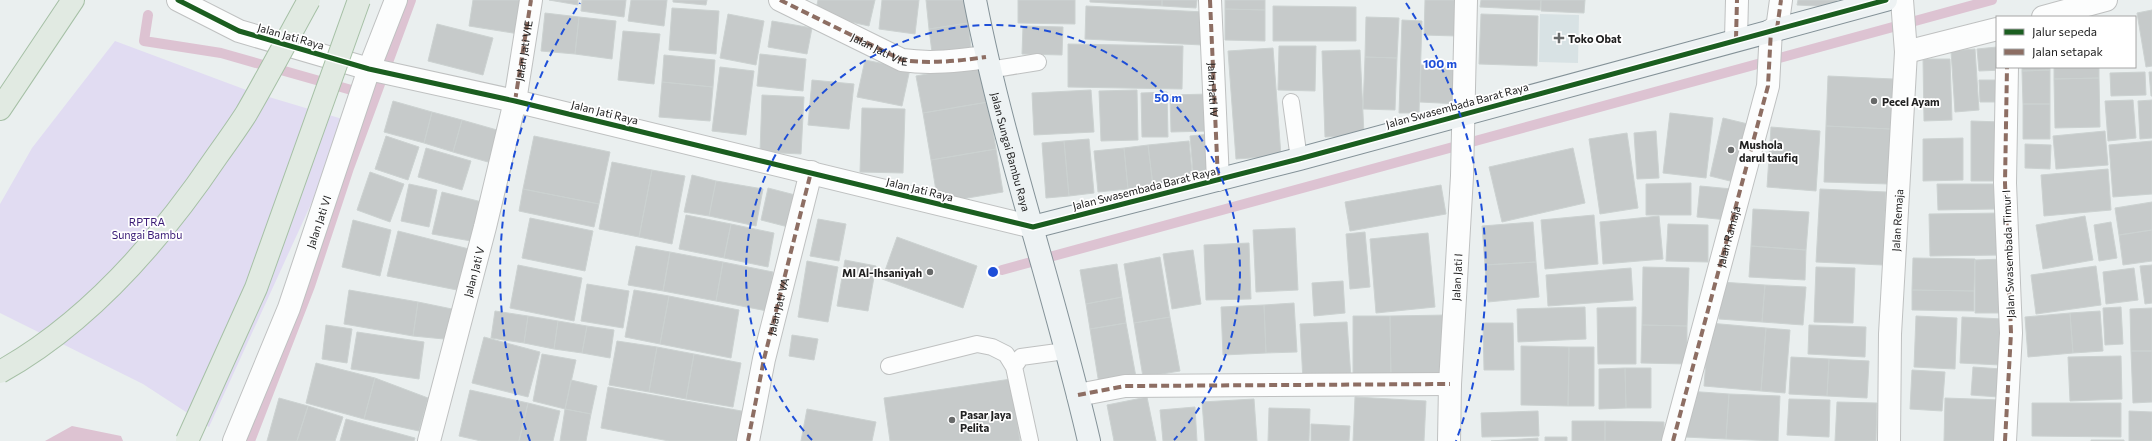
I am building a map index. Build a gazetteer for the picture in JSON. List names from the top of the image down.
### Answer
{
  "streets": {
    "street": [
      "Jalan Jati Raya",
      "Jalan Jati VIE",
      "Jalan Jati IV",
      "Jalan Swasembada Barat Raya",
      "Jalan Sungai Bambu Raya",
      "Jalan Remaja",
      "Jalan Jati VI",
      "Jalan Ramaja",
      "Jalan Swasembada Timur I",
      "Jalan Jati V",
      "Jalan Jati I",
      "Jalan Jati VA"
    ]
  },
  "crossings": [
    ["Jalan Jati Raya", "Jalan Jati VIE"],
    ["Jalan Jati Raya", "Jalan Swasembada Barat Raya"],
    ["Jalan Jati Raya", "Jalan Sungai Bambu Raya"],
    ["Jalan Jati Raya", "Jalan Jati VI"],
    ["Jalan Jati Raya", "Jalan Jati V"],
    ["Jalan Jati Raya", "Jalan Jati VA"],
    ["Jalan Jati VIE", "Jalan Sungai Bambu Raya"],
    ["Jalan Jati VIE", "Jalan Jati V"],
    ["Jalan Jati IV", "Jalan Swasembada Barat Raya"],
    ["Jalan Swasembada Barat Raya", "Jalan Sungai Bambu Raya"],
    ["Jalan Swasembada Barat Raya", "Jalan Ramaja"],
    ["Jalan Swasembada Barat Raya", "Jalan Jati I"]
  ],
  "parks": ["RPTRA Sungai Bambu"],
  "places": {
    "health": ["Toko Obat"],
    "other": [
      "Pecel Ayam",
      "Mushola darul taufiq",
      "MI Al-Ihsaniyah",
      "Pasar Jaya Pelita"
    ]
  },
  "legend": ["Jalur sepeda", "Jalan setapak"],
  "rings": ["100 m", "50 m"]
}
